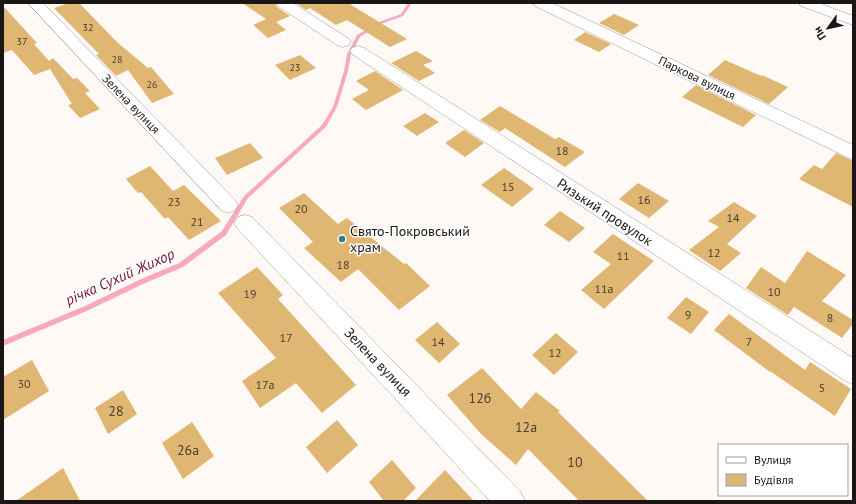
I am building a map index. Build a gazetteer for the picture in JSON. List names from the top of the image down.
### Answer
{
  "streets": {
    "street": ["Паркова вулиця", "Зелена вулиця", "Ризький провулок"]
  },
  "water": ["річка Сухий Жихор"],
  "places": ["Свято-Покровський храм"],
  "house_numbers": [
    "32",
    "37",
    "28",
    "23",
    "26",
    "18",
    "15",
    "16",
    "23",
    "20",
    "14",
    "21",
    "12",
    "11",
    "18",
    "11а",
    "10",
    "19",
    "9",
    "8",
    "17",
    "14",
    "7",
    "12",
    "30",
    "17а",
    "5",
    "12б",
    "28",
    "12а",
    "26а",
    "10"
  ],
  "legend": ["Вулиця", "Будівля"],
  "north": "bottom left"
}
